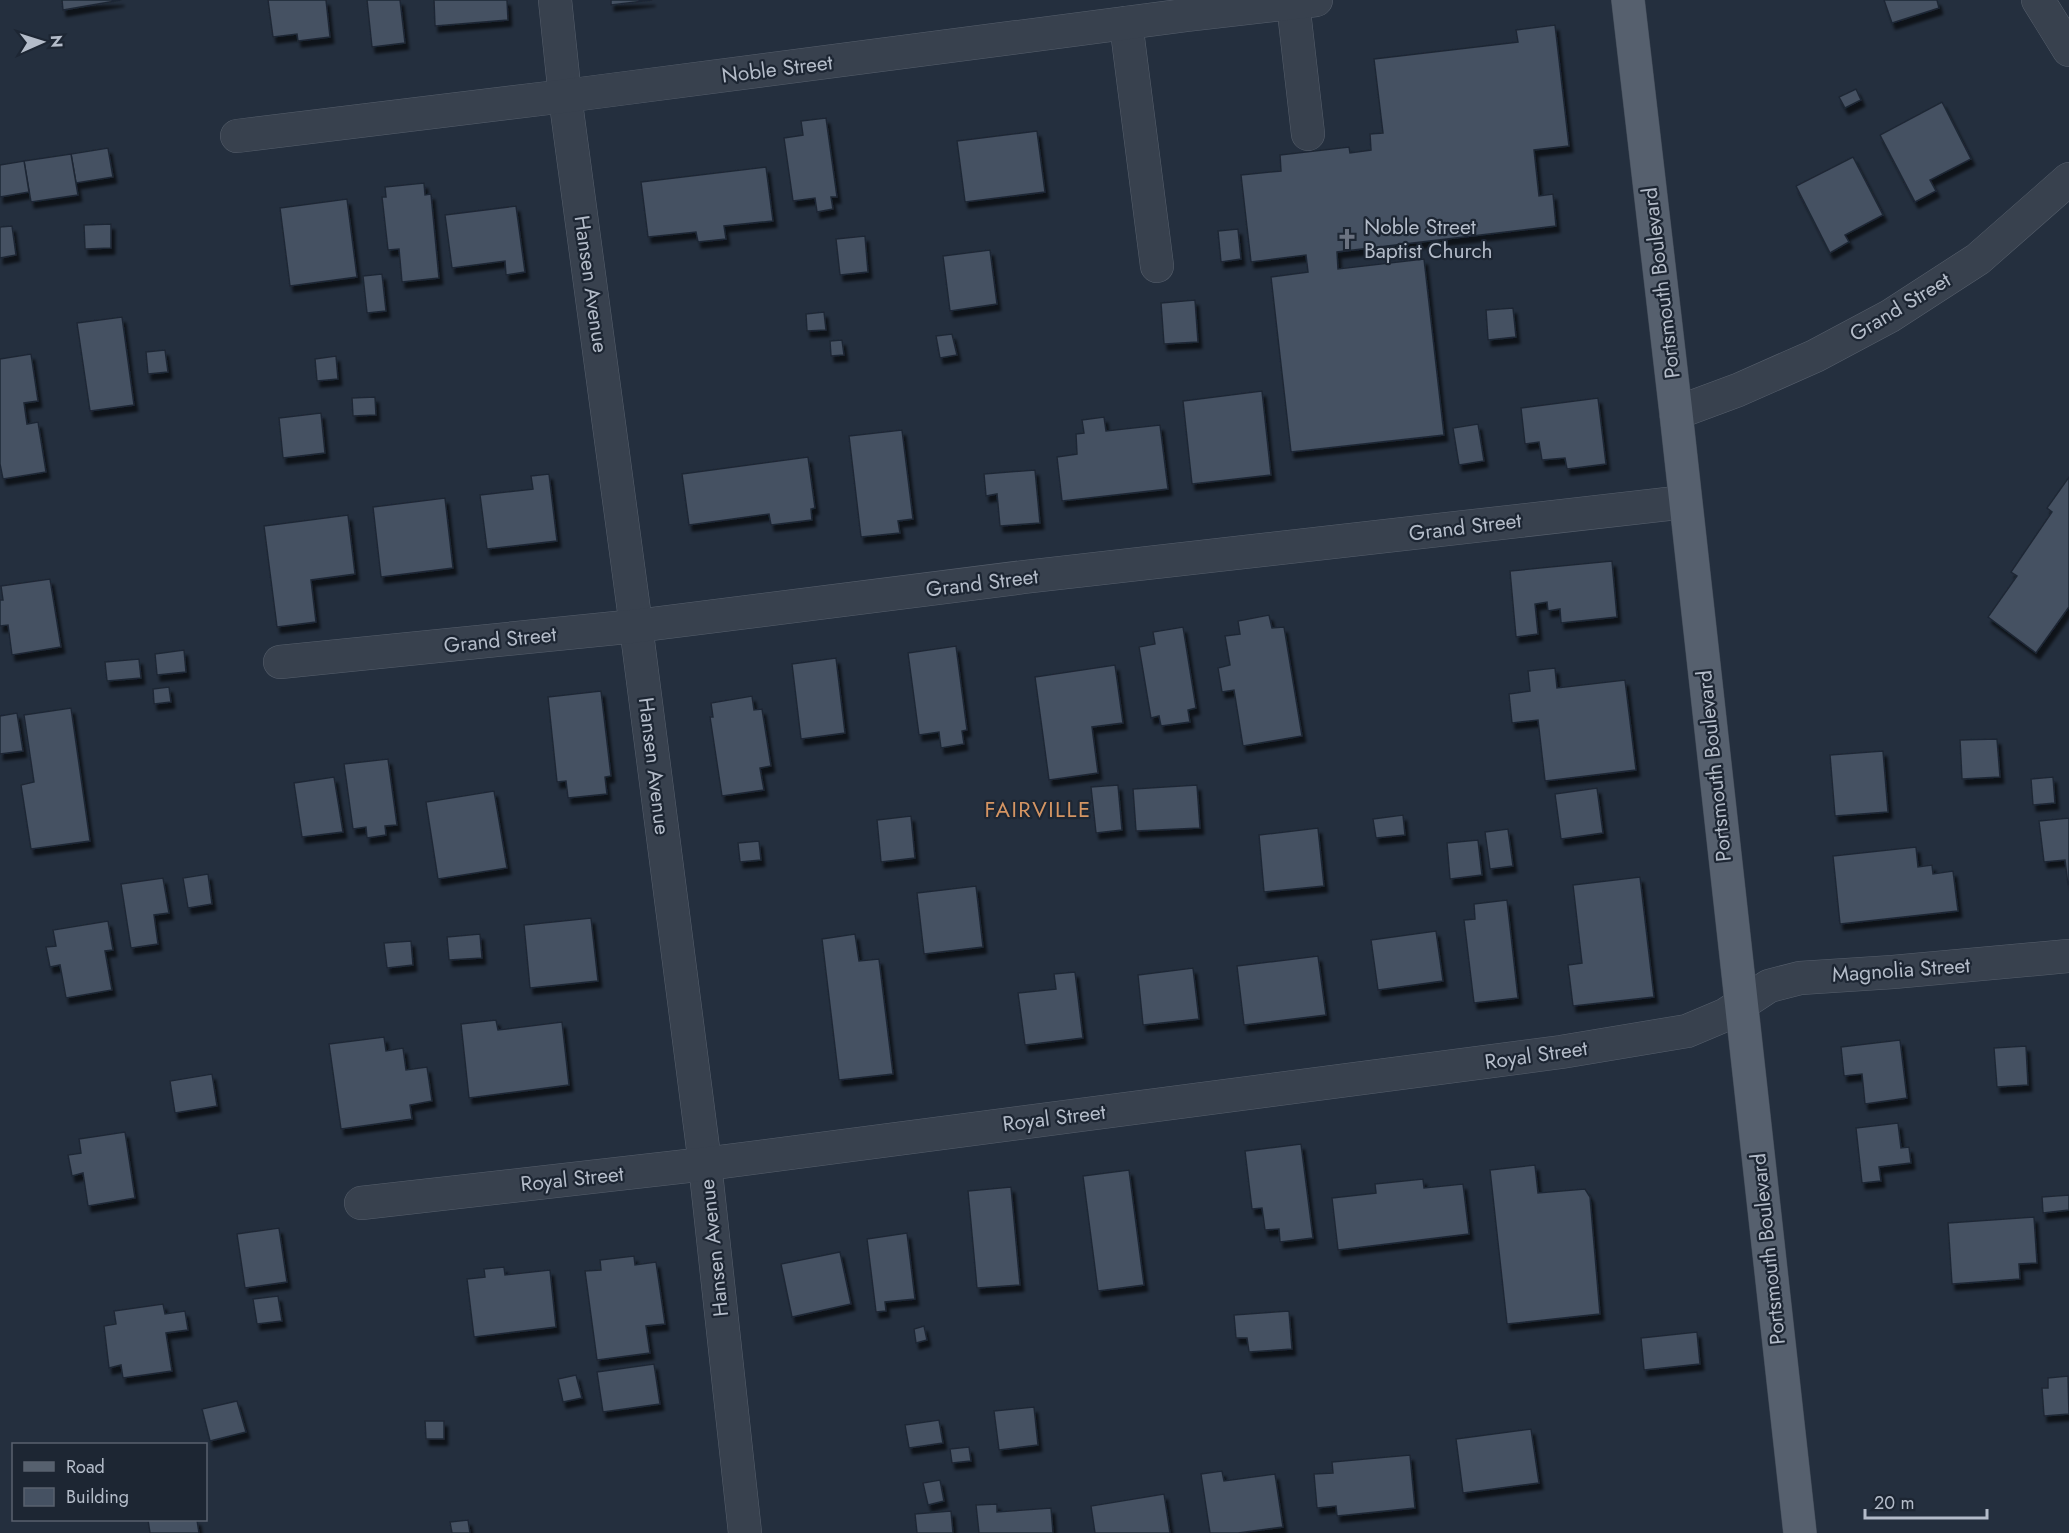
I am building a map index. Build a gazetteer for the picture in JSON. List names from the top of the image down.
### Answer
{
  "streets": {
    "main road": ["Portsmouth Boulevard"],
    "street": [
      "Noble Street",
      "Hansen Avenue",
      "Grand Street",
      "Magnolia Street",
      "Royal Street"
    ]
  },
  "crossings": [
    ["Noble Street", "Hansen Avenue"],
    ["Portsmouth Boulevard", "Grand Street"],
    ["Portsmouth Boulevard", "Magnolia Street"],
    ["Portsmouth Boulevard", "Royal Street"],
    ["Hansen Avenue", "Grand Street"],
    ["Hansen Avenue", "Royal Street"],
    ["Magnolia Street", "Royal Street"]
  ],
  "districts": ["FAIRVILLE"],
  "places": {
    "church": ["Noble Street Baptist Church"]
  },
  "legend": ["Road", "Building"],
  "scale_bar": "20 m",
  "north": "right"
}
